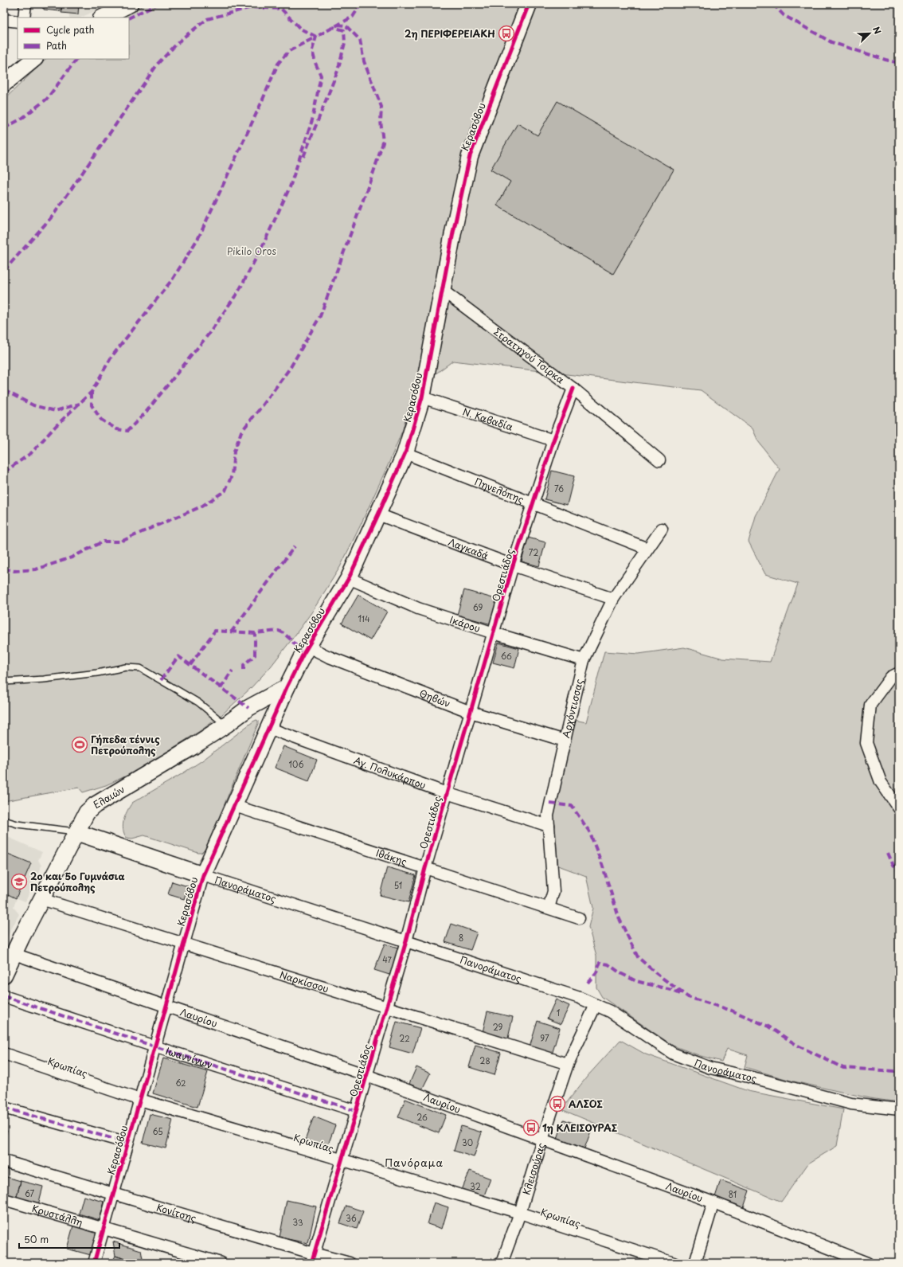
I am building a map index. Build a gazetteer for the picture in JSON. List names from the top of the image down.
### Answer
{
  "streets": {
    "street": [
      "Κερασόβου",
      "Στρατηγού Τσίρκα",
      "N. Καβαδία",
      "Πηνελόπης",
      "Λαγκαδά",
      "Ορεστιάδος",
      "Ικάρου",
      "Θηβών",
      "Αρχόντισσας",
      "Αγ. Πολυκάρπου",
      "Ελαιών",
      "Ιθάκης",
      "Πανοράματος",
      "Ναρκίσσου",
      "Λαυρίου",
      "Ιωαννίνων",
      "Κρωπίας",
      "Κλεισούρας",
      "Κονίτσης",
      "Κρυστάλλη"
    ]
  },
  "crossings": [
    ["Κερασόβου", "Στρατηγού Τσίρκα"],
    ["Κερασόβου", "N. Καβαδία"],
    ["Κερασόβου", "Πηνελόπης"],
    ["Κερασόβου", "Λαγκαδά"],
    ["Κερασόβου", "Ικάρου"],
    ["Κερασόβου", "Θηβών"],
    ["Κερασόβου", "Αγ. Πολυκάρπου"],
    ["Κερασόβου", "Ελαιών"],
    ["Κερασόβου", "Ιθάκης"],
    ["Κερασόβου", "Πανοράματος"],
    ["Κερασόβου", "Ναρκίσσου"],
    ["Κερασόβου", "Λαυρίου"],
    ["Κερασόβου", "Ιωαννίνων"],
    ["Κερασόβου", "Κρωπίας"],
    ["Κερασόβου", "Κονίτσης"],
    ["Κερασόβου", "Κρυστάλλη"],
    ["Στρατηγού Τσίρκα", "Ορεστιάδος"],
    ["N. Καβαδία", "Ορεστιάδος"],
    ["Πηνελόπης", "Ορεστιάδος"],
    ["Πηνελόπης", "Αρχόντισσας"],
    ["Λαγκαδά", "Ορεστιάδος"],
    ["Λαγκαδά", "Αρχόντισσας"],
    ["Ορεστιάδος", "Ικάρου"],
    ["Ορεστιάδος", "Θηβών"],
    ["Ορεστιάδος", "Αγ. Πολυκάρπου"],
    ["Ορεστιάδος", "Ιθάκης"],
    ["Ορεστιάδος", "Πανοράματος"],
    ["Ορεστιάδος", "Ναρκίσσου"],
    ["Ορεστιάδος", "Λαυρίου"],
    ["Ορεστιάδος", "Ιωαννίνων"],
    ["Ορεστιάδος", "Κρωπίας"],
    ["Ορεστιάδος", "Κονίτσης"],
    ["Ικάρου", "Αρχόντισσας"],
    ["Θηβών", "Αρχόντισσας"],
    ["Αρχόντισσας", "Αγ. Πολυκάρπου"],
    ["Αρχόντισσας", "Ιθάκης"],
    ["Ελαιών", "Πανοράματος"],
    ["Ελαιών", "Ναρκίσσου"],
    ["Ελαιών", "Λαυρίου"],
    ["Πανοράματος", "Κλεισούρας"],
    ["Ναρκίσσου", "Κλεισούρας"],
    ["Λαυρίου", "Κλεισούρας"],
    ["Κρωπίας", "Κλεισούρας"]
  ],
  "districts": ["Πανόραμα"],
  "parks": ["Pikilo Oros"],
  "places": {
    "bus stop": ["2η ΠΕΡΙΦΕΡΕΙΑΚΗ", "ΑΛΣΟΣ", "1η ΚΛΕΙΣΟΥΡΑΣ"],
    "sports": ["Γήπεδα τέννις Πετρούπολης"],
    "school or university": ["2ο και 5ο Γυμνάσια Πετρούπολης"]
  },
  "house_numbers": [
    "76",
    "72",
    "69",
    "114",
    "66",
    "106",
    "51",
    "8",
    "47",
    "1",
    "29",
    "22",
    "97",
    "28",
    "62",
    "26",
    "65",
    "30",
    "32",
    "67",
    "81",
    "36",
    "33"
  ],
  "legend": ["Cycle path", "Path"],
  "scale_bar": "50 m",
  "north": "top right"
}
